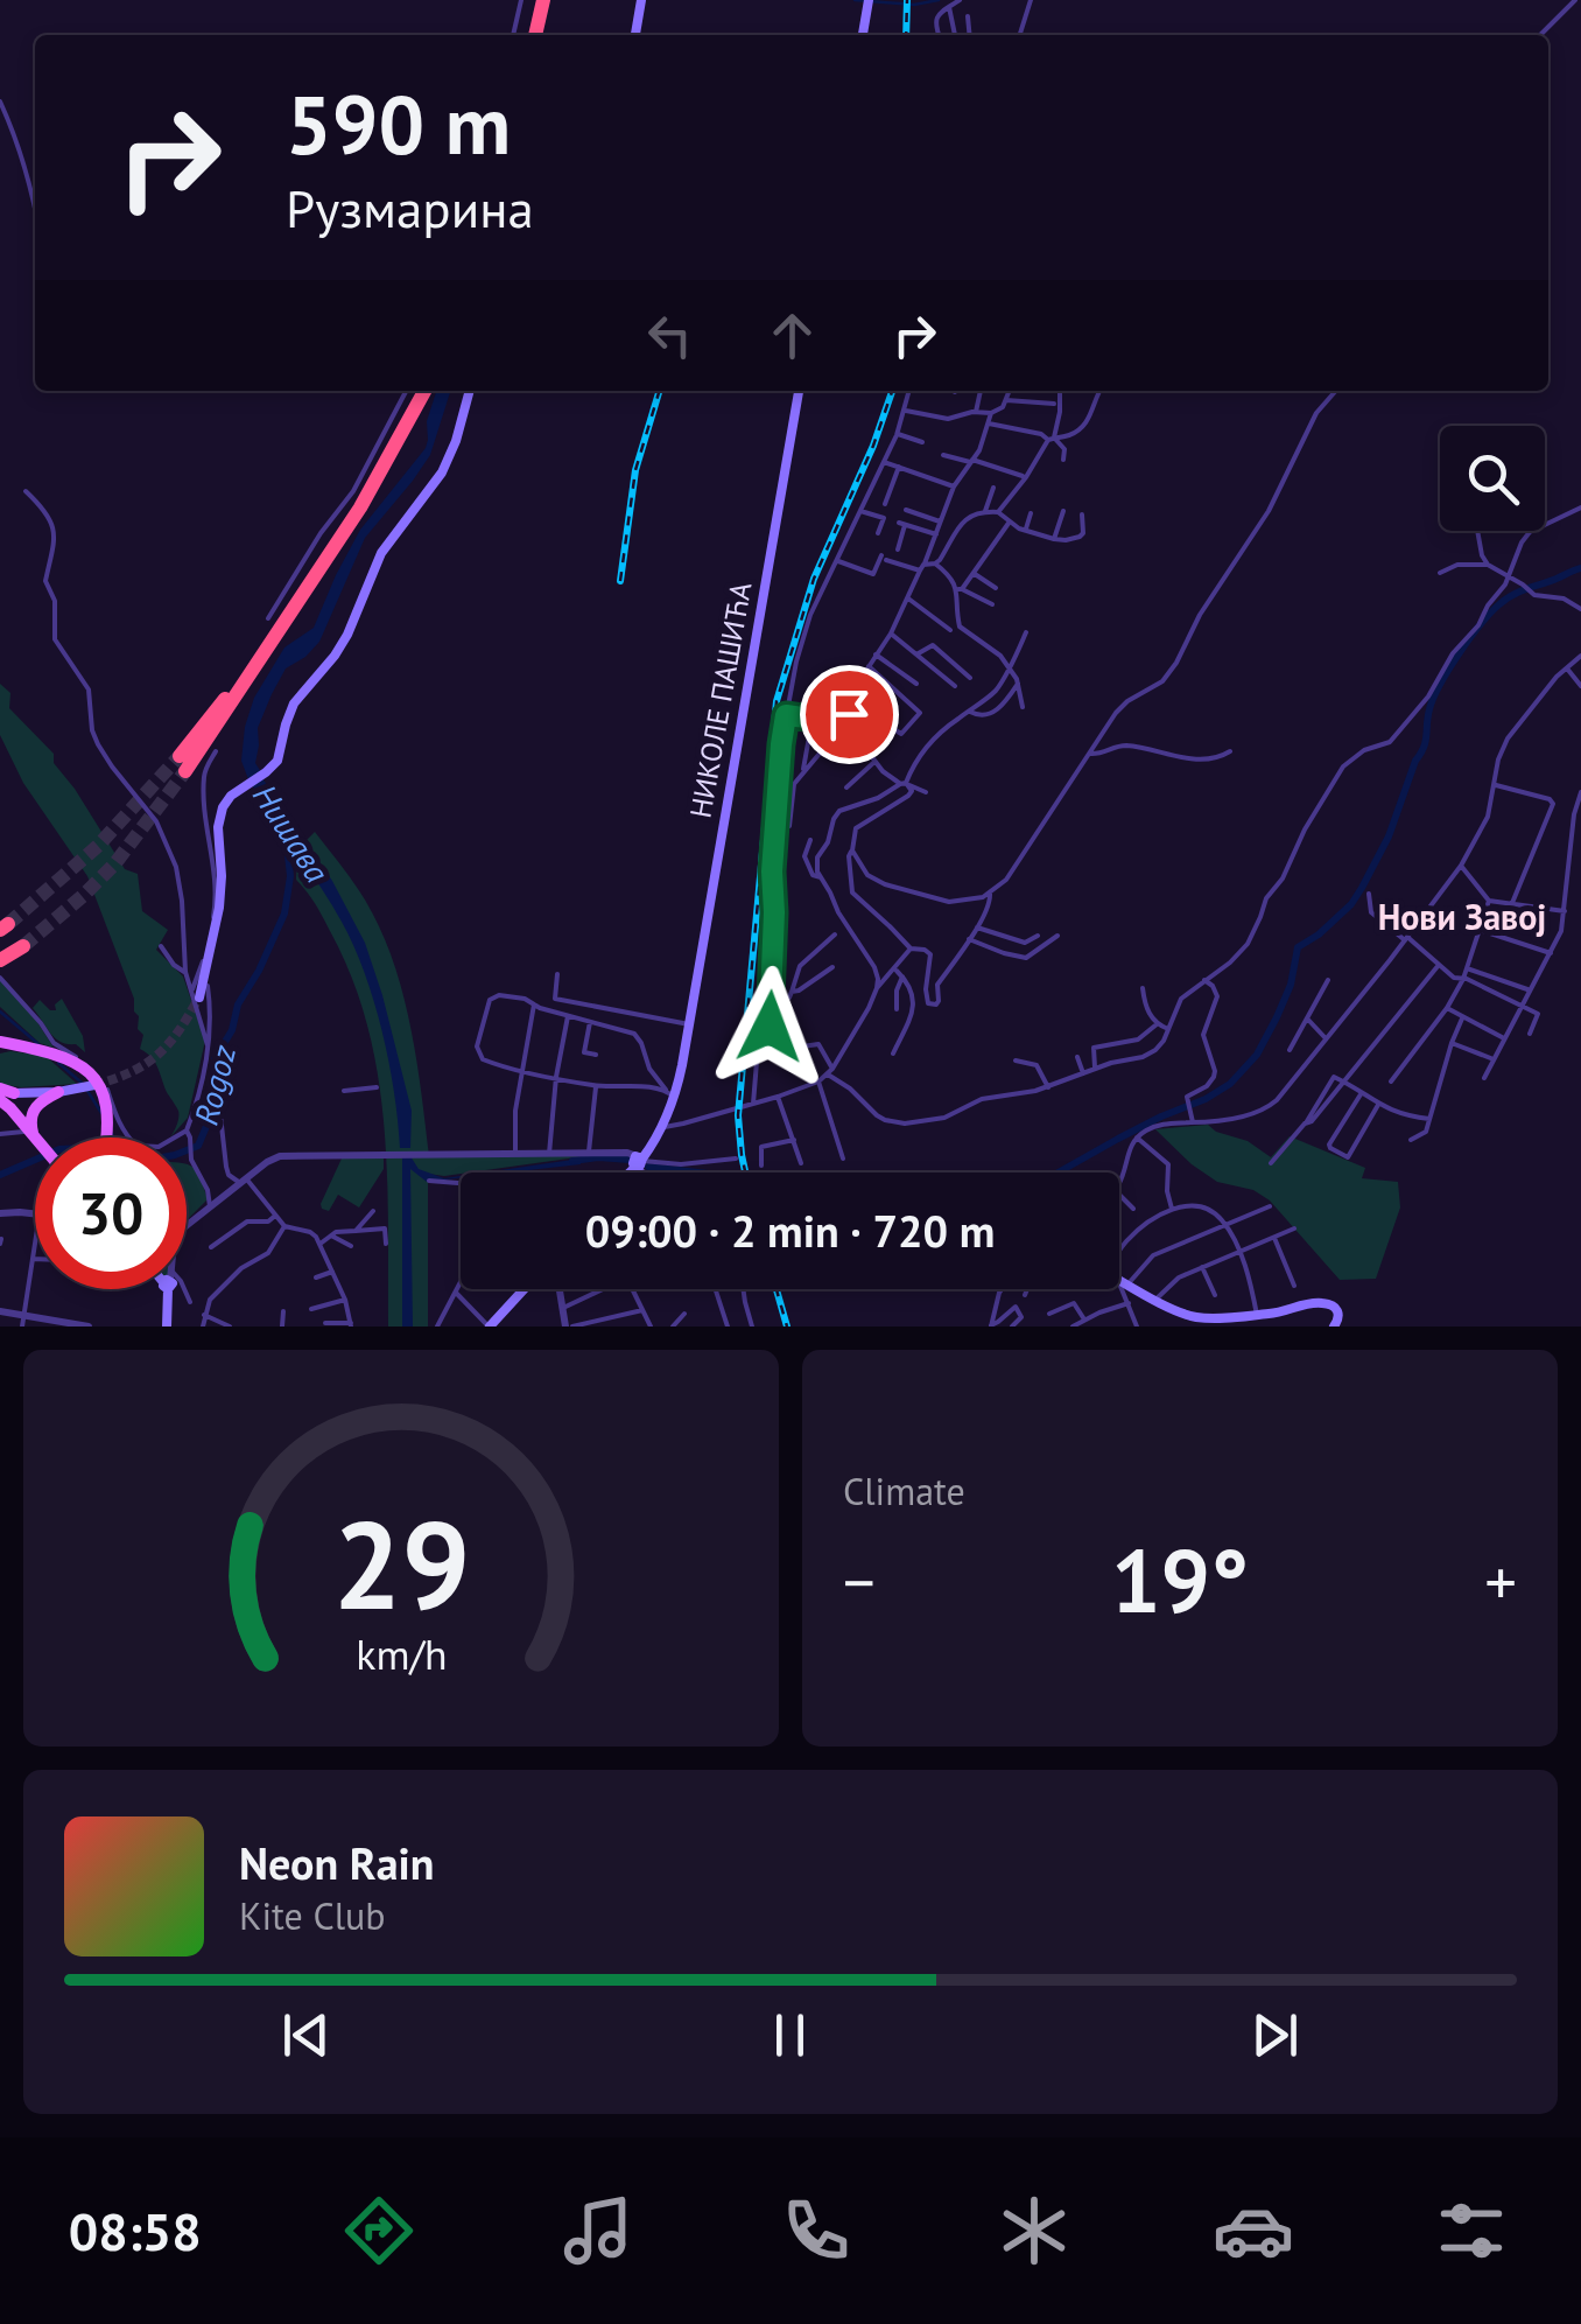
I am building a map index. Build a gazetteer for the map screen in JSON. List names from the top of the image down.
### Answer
{
  "streets": {
    "main road": ["НИКОЛЕ ПАШИЋА"]
  },
  "districts": ["Нови Завој"],
  "water": ["Нишава", "Rogoz"],
  "page": {
    "turn": ["590 m", "Рузмарина"],
    "limit": "30",
    "trip": "09:00 · 2 min · 720 m",
    "tile": "Climate",
    "heat": ["−", "19°", "+"],
    "song": ["Neon Rain", "Kite Club"],
    "tabs": "08:58",
    "gauge": ["29", "km/h"]
  }
}
